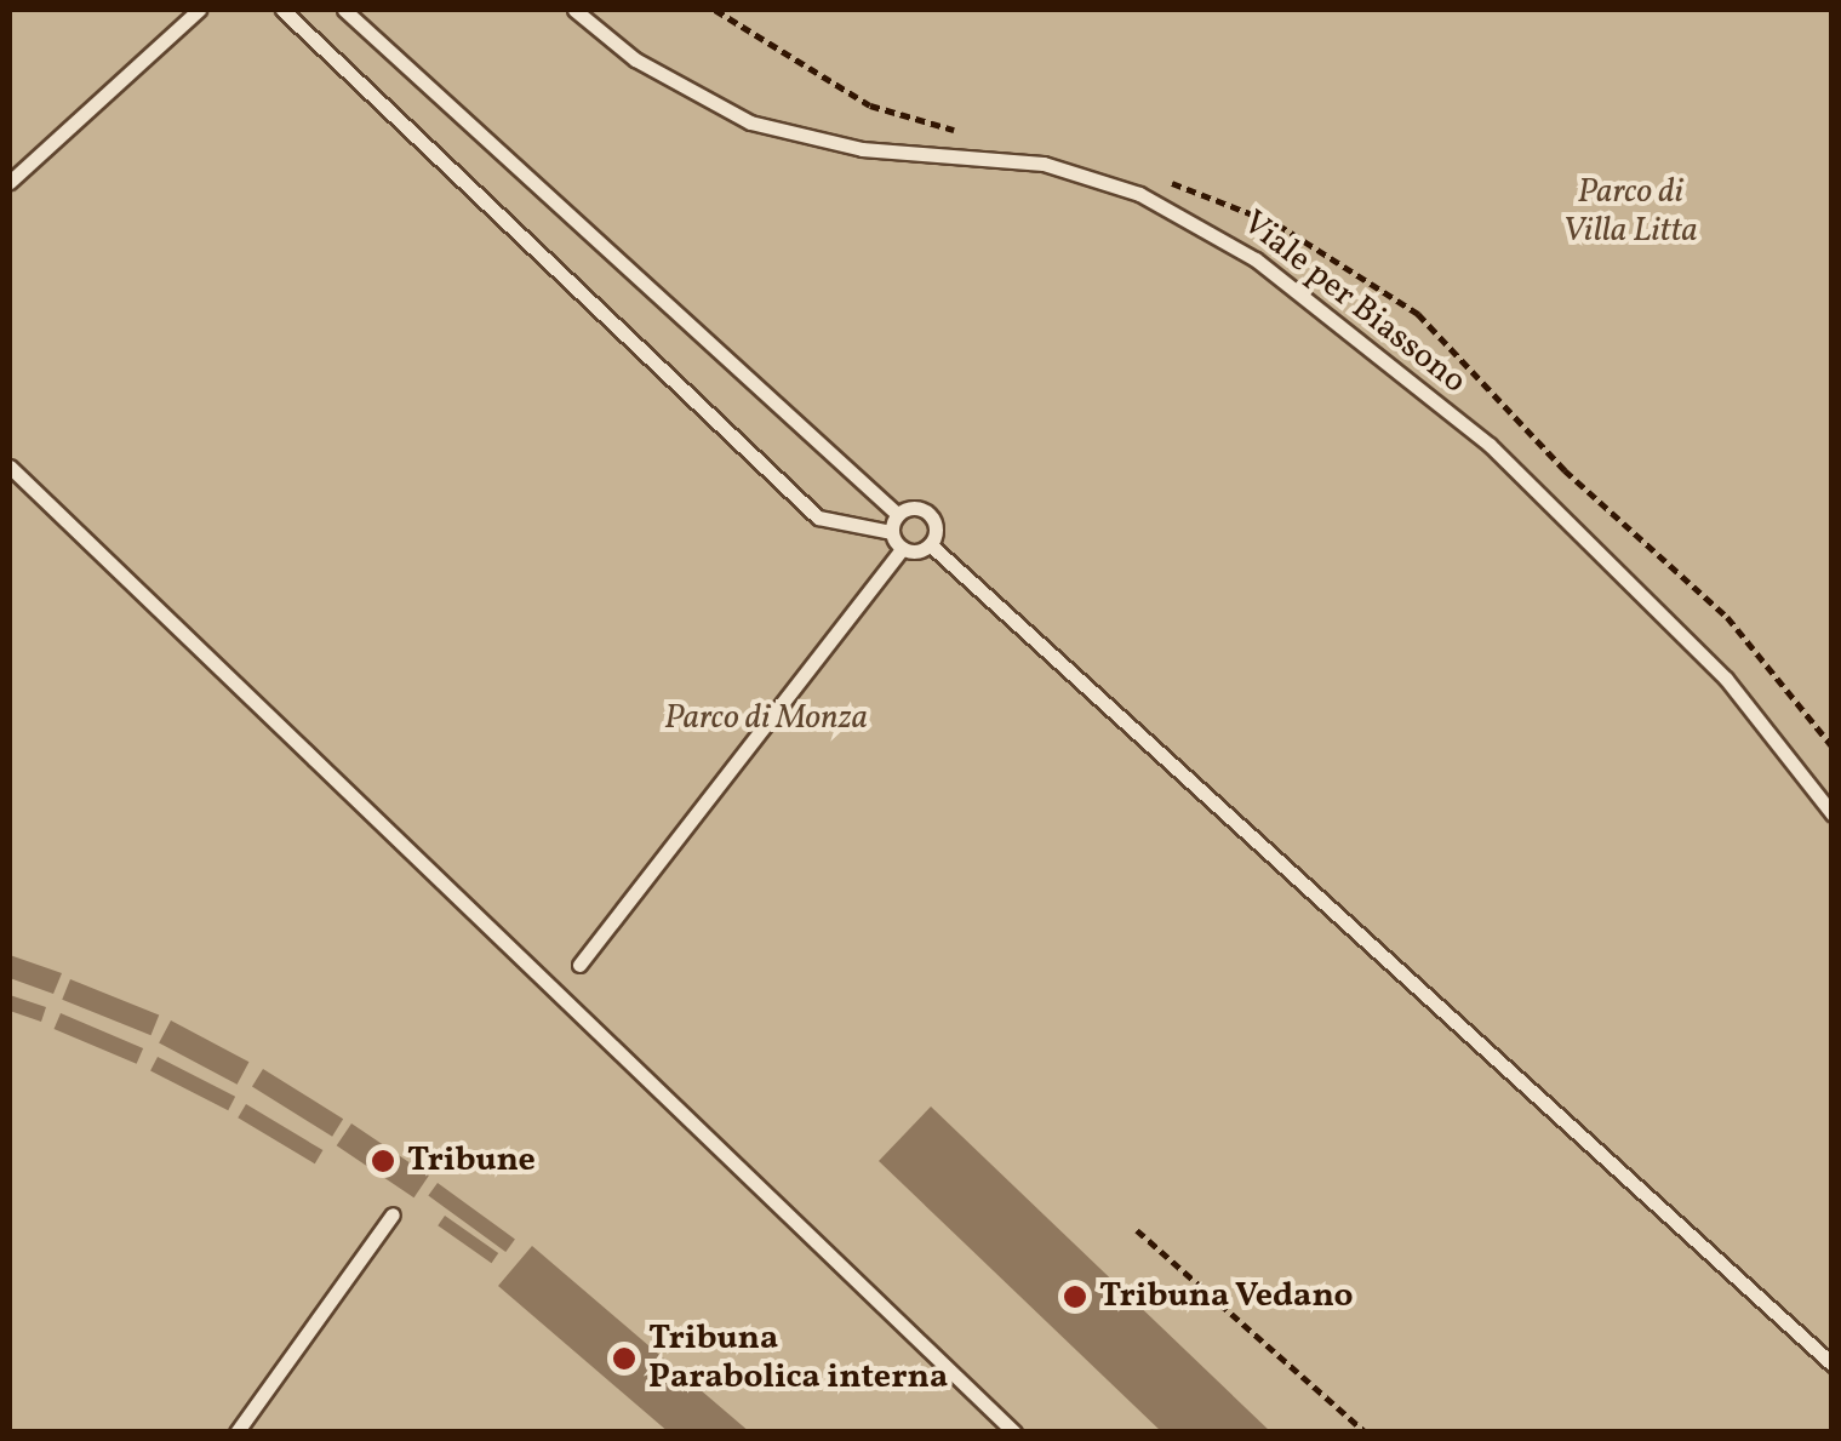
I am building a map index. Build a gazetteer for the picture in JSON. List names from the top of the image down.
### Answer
{
  "streets": {
    "lane": ["Viale per Biassono"]
  },
  "parks": ["Parco di Villa Litta", "Parco di Monza"],
  "places": ["Tribune", "Tribuna Vedano", "Tribuna Parabolica interna"]
}
